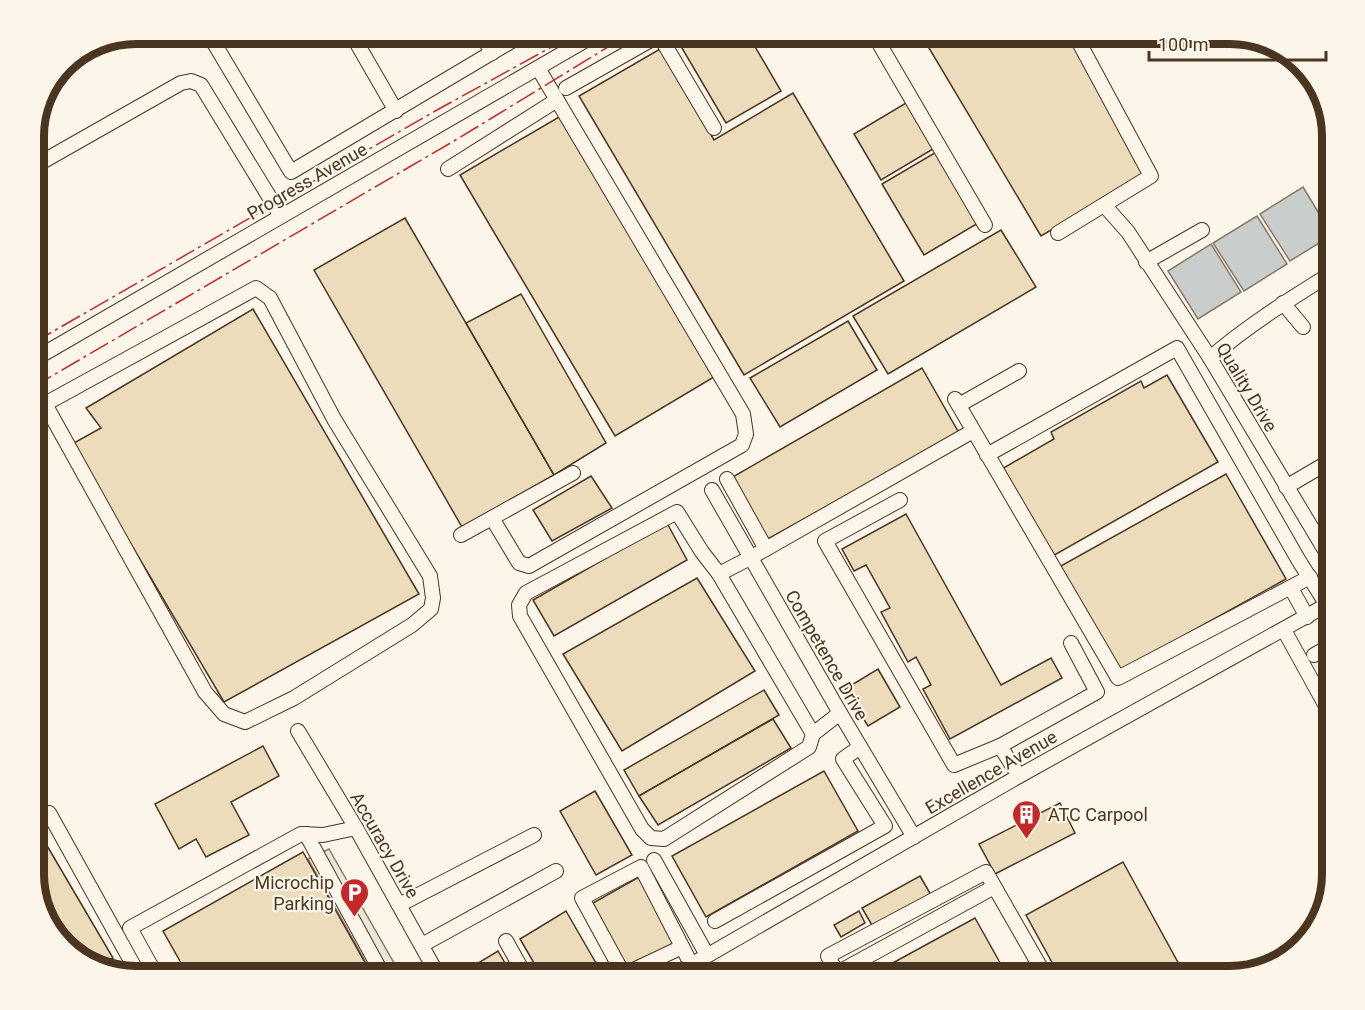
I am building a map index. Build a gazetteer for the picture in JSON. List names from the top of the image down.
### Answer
{
  "streets": {
    "street": [
      "Progress Avenue",
      "Quality Drive",
      "Competence Drive",
      "Excellence Avenue",
      "Accuracy Drive"
    ]
  },
  "crossings": [
    ["Competence Drive", "Excellence Avenue"]
  ],
  "places": {
    "building": ["ATC Carpool"],
    "parking": ["Microchip Parking"]
  },
  "scale_bar": "100 m"
}
